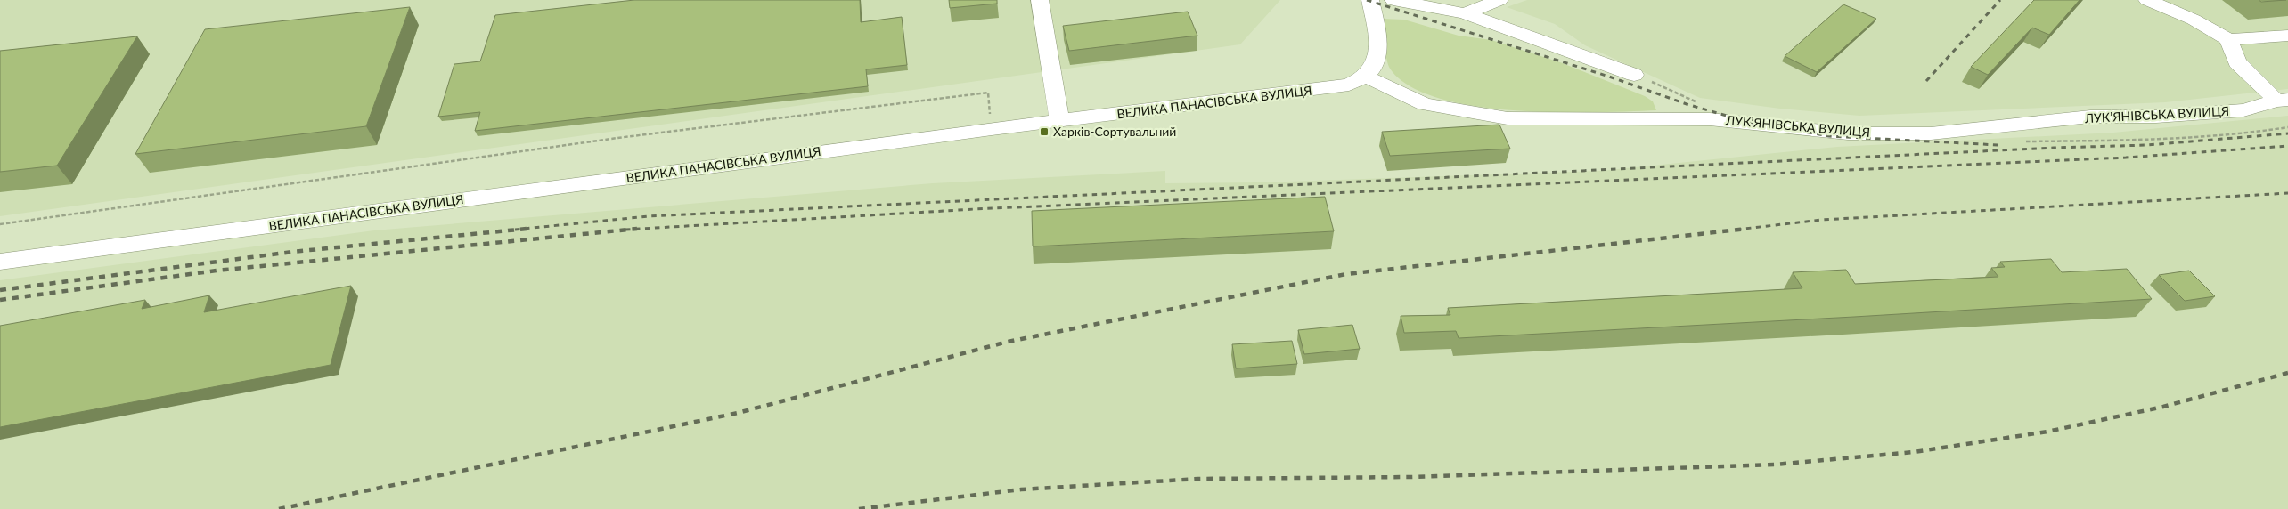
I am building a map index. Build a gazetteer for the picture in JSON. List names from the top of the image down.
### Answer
{
  "streets": {
    "street": ["ВЕЛИКА ПАНАСІВСЬКА ВУЛИЦЯ", "ЛУК’ЯНІВСЬКА ВУЛИЦЯ"]
  },
  "crossings": [
    ["ВЕЛИКА ПАНАСІВСЬКА ВУЛИЦЯ", "ЛУК’ЯНІВСЬКА ВУЛИЦЯ"]
  ],
  "places": {
    "transit": ["Харків-Сортувальний"]
  }
}
